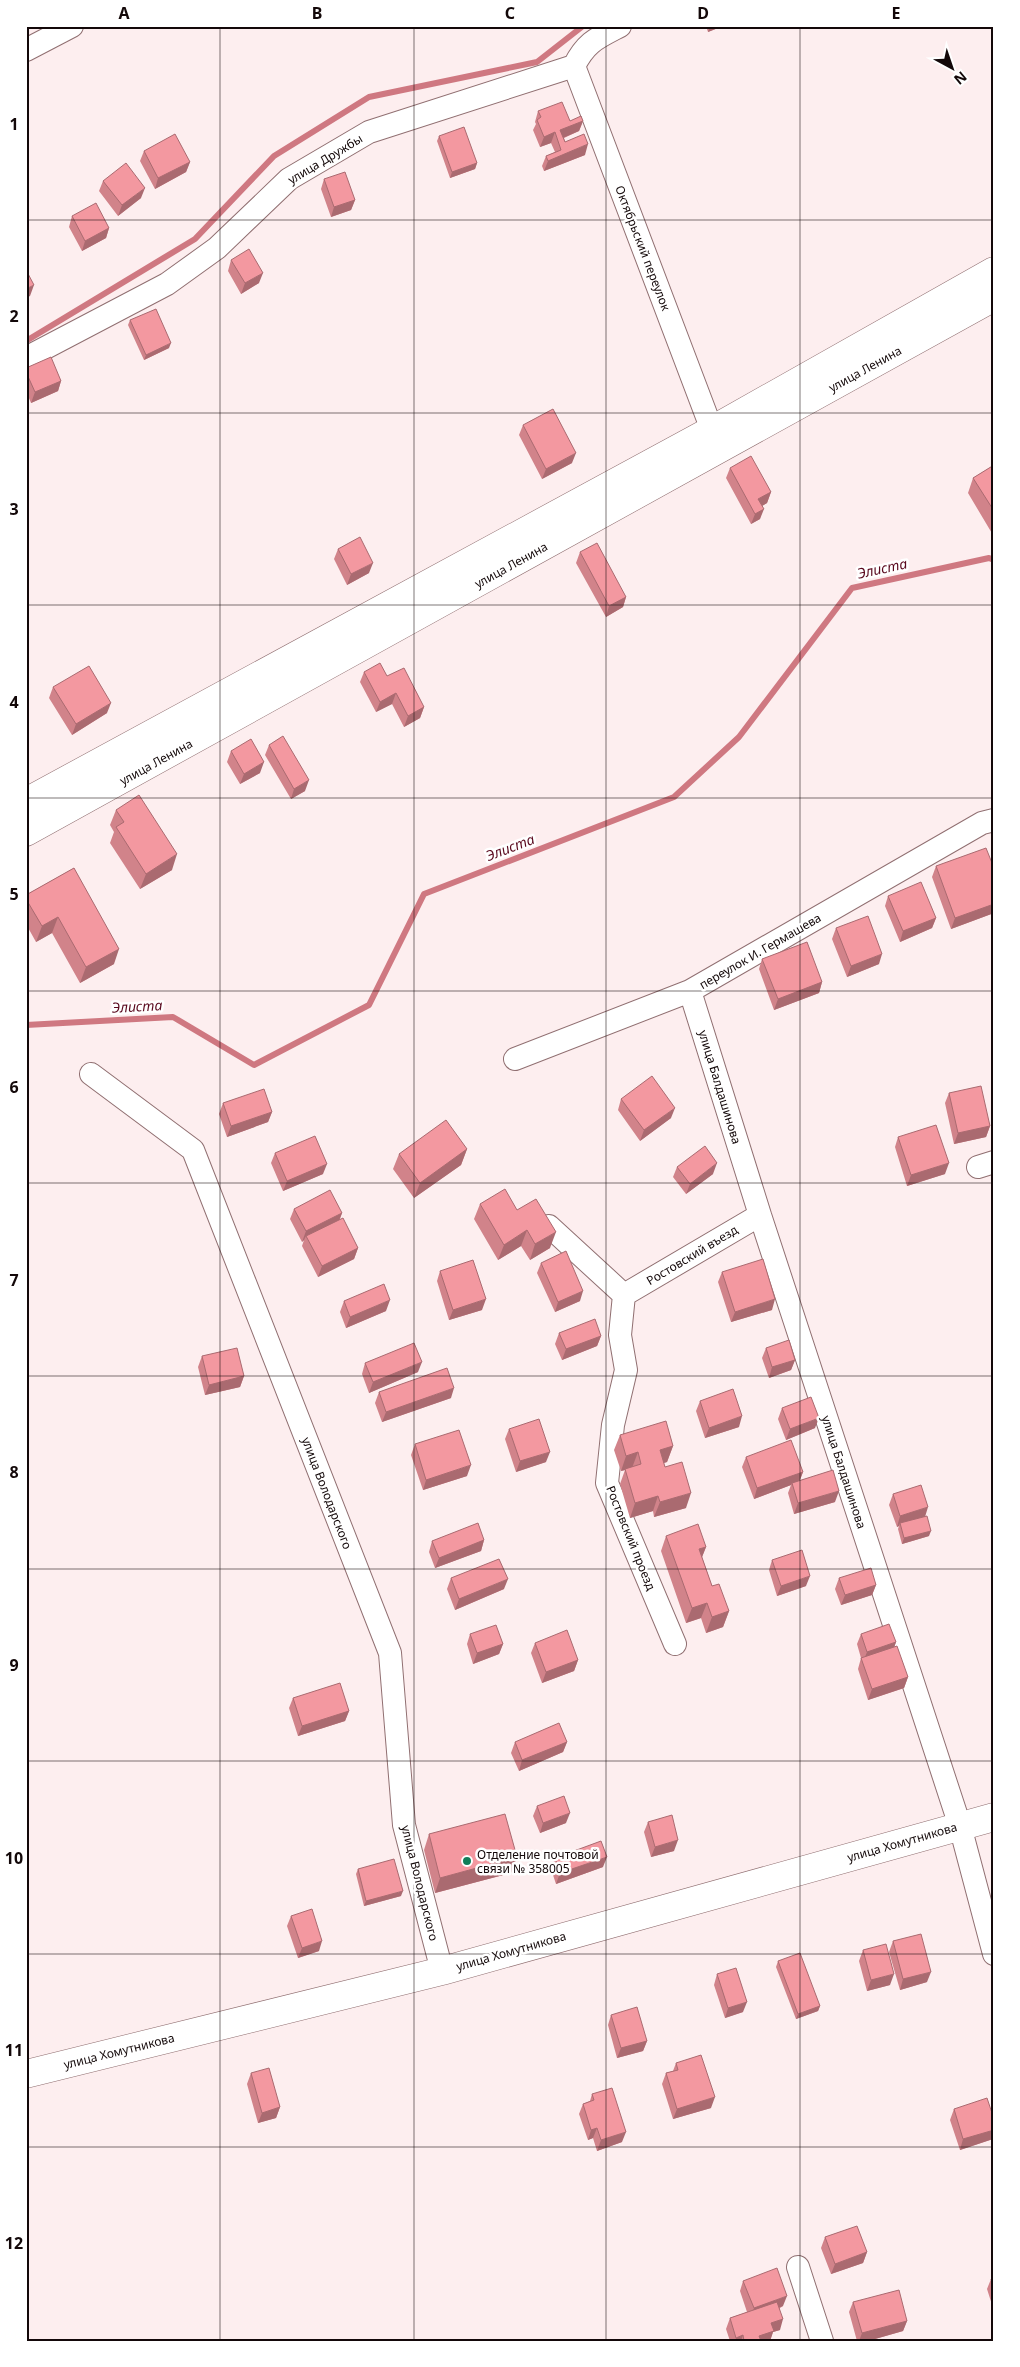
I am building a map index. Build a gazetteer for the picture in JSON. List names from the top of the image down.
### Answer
{
  "streets": {
    "main road": ["улица Ленина", "улица Хомутникова"],
    "street": [
      "улица Дружбы",
      "Октябрьский переулок",
      "переулок И. Гермашева",
      "улица Балдашинова",
      "Ростовский въезд",
      "улица Володарского",
      "Ростовский проезд"
    ]
  },
  "crossings": [
    ["улица Дружбы", "Октябрьский переулок"],
    ["Октябрьский переулок", "улица Ленина"],
    ["переулок И. Гермашева", "улица Балдашинова"],
    ["улица Балдашинова", "Ростовский въезд"],
    ["улица Балдашинова", "улица Хомутникова"],
    ["Ростовский въезд", "Ростовский проезд"],
    ["улица Володарского", "улица Хомутникова"]
  ],
  "water": ["Элиста"],
  "places": ["Отделение почтовой связи № 358005"],
  "north": "bottom right",
  "grid": {
    "columns": [
      "A",
      "B",
      "C",
      "D",
      "E"
    ],
    "rows": [
      "1",
      "2",
      "3",
      "4",
      "5",
      "6",
      "7",
      "8",
      "9",
      "10",
      "11",
      "12"
    ]
  }
}
